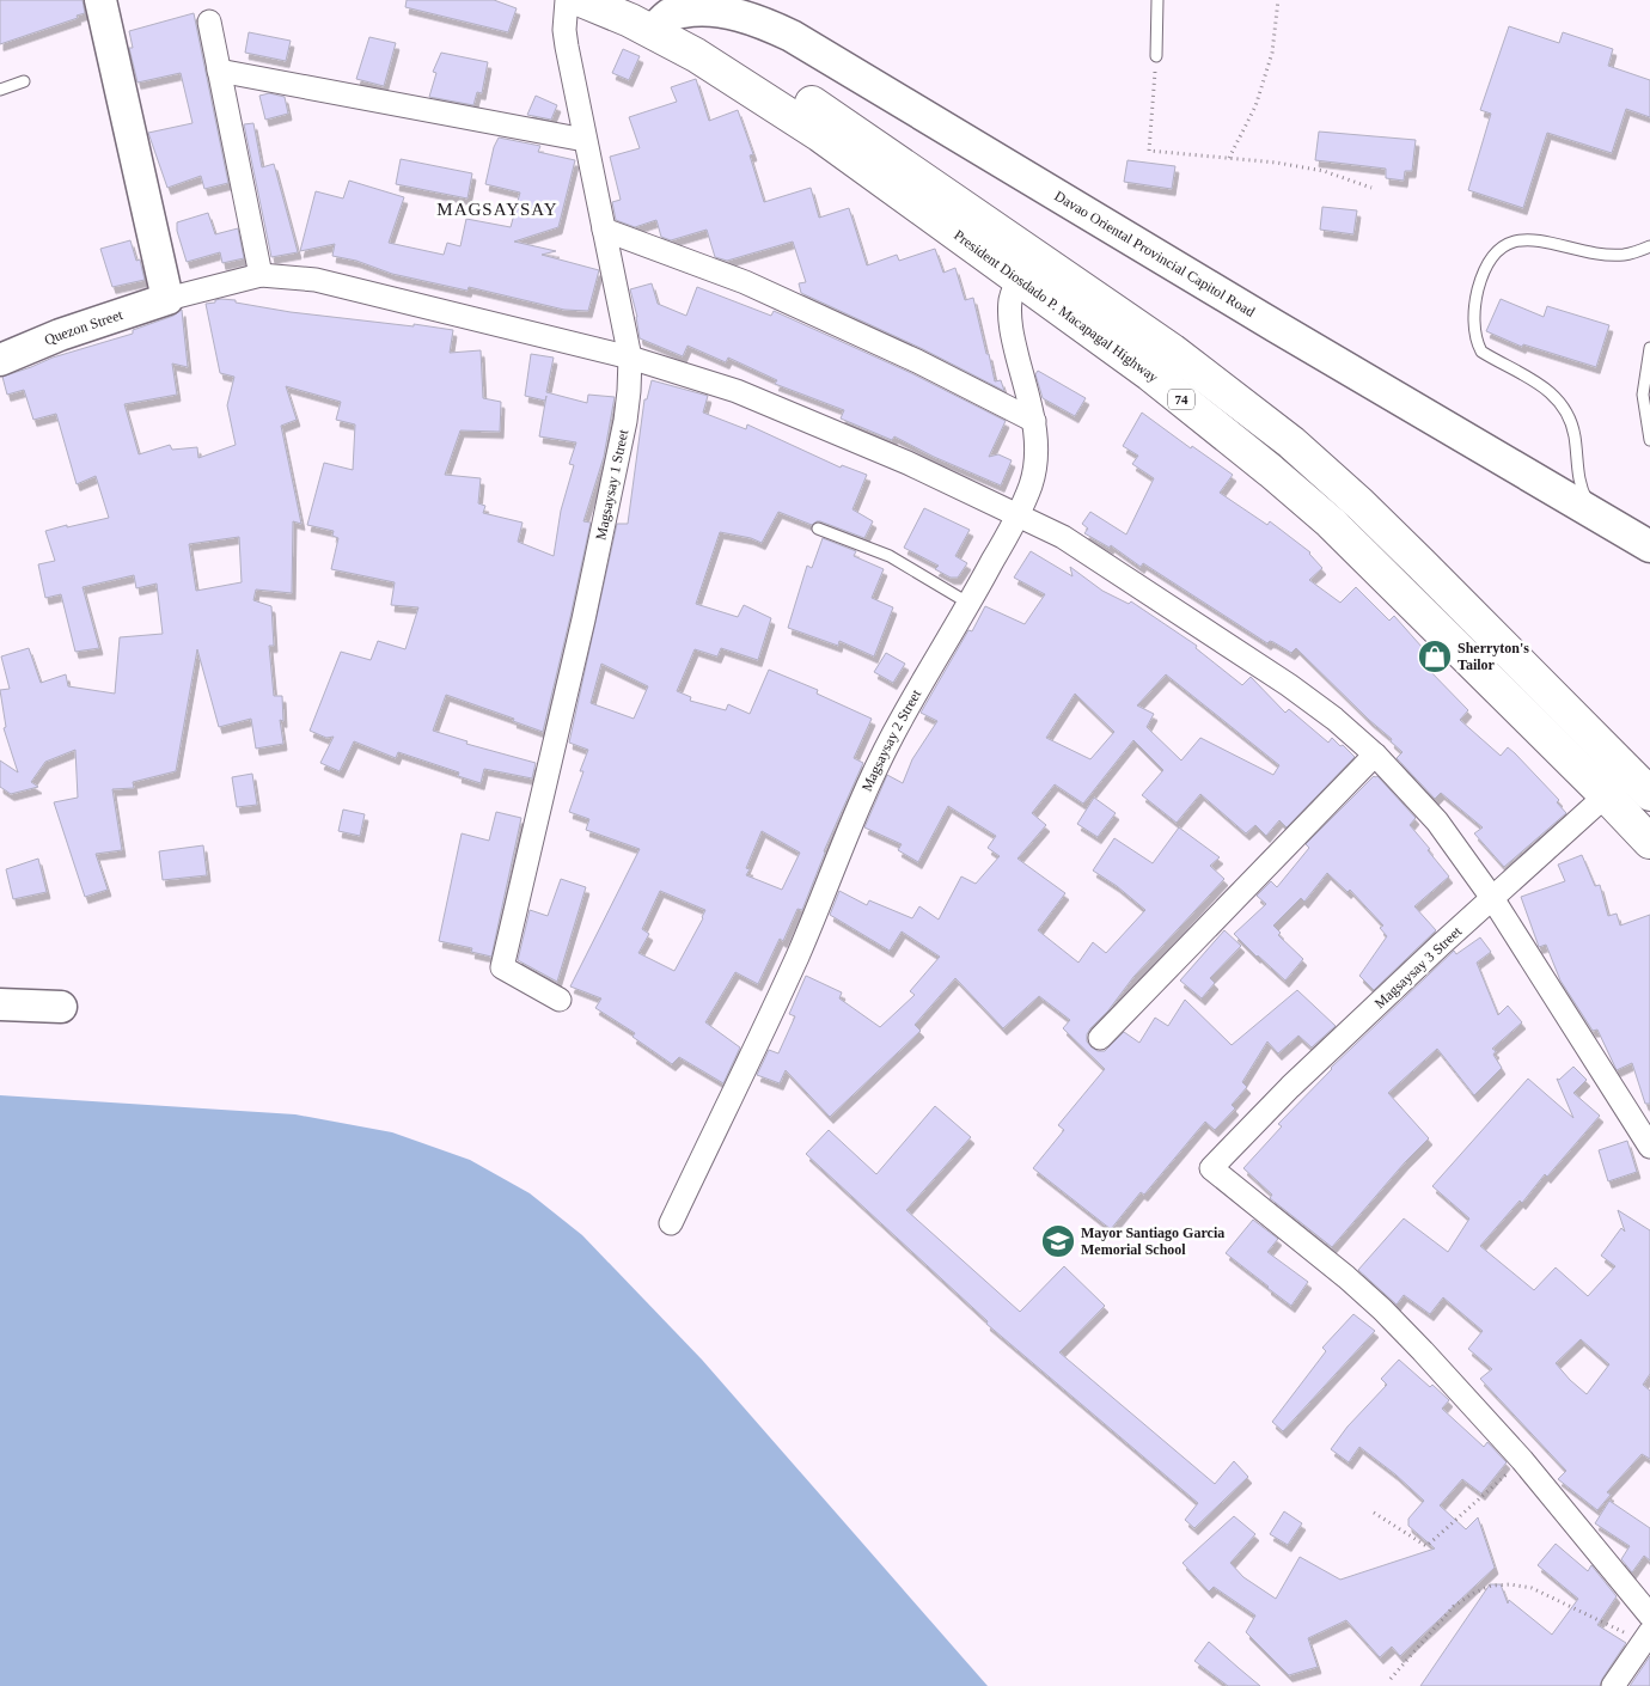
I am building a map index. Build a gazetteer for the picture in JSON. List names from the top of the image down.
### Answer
{
  "streets": {
    "main road": ["President Diosdado P. Macapagal Highway", "74"],
    "street": [
      "Davao Oriental Provincial Capitol Road",
      "Quezon Street",
      "Magsaysay 1 Street",
      "Magsaysay 2 Street",
      "Magsaysay 3 Street"
    ]
  },
  "crossings": [
    ["Davao Oriental Provincial Capitol Road", "President Diosdado P. Macapagal Highway"],
    ["Davao Oriental Provincial Capitol Road", "74"],
    ["President Diosdado P. Macapagal Highway", "74"],
    ["President Diosdado P. Macapagal Highway", "Magsaysay 2 Street"],
    ["President Diosdado P. Macapagal Highway", "Magsaysay 3 Street"]
  ],
  "districts": ["MAGSAYSAY"],
  "places": {
    "shop": ["Sherryton's Tailor"],
    "school or university": ["Mayor Santiago Garcia Memorial School"]
  }
}
